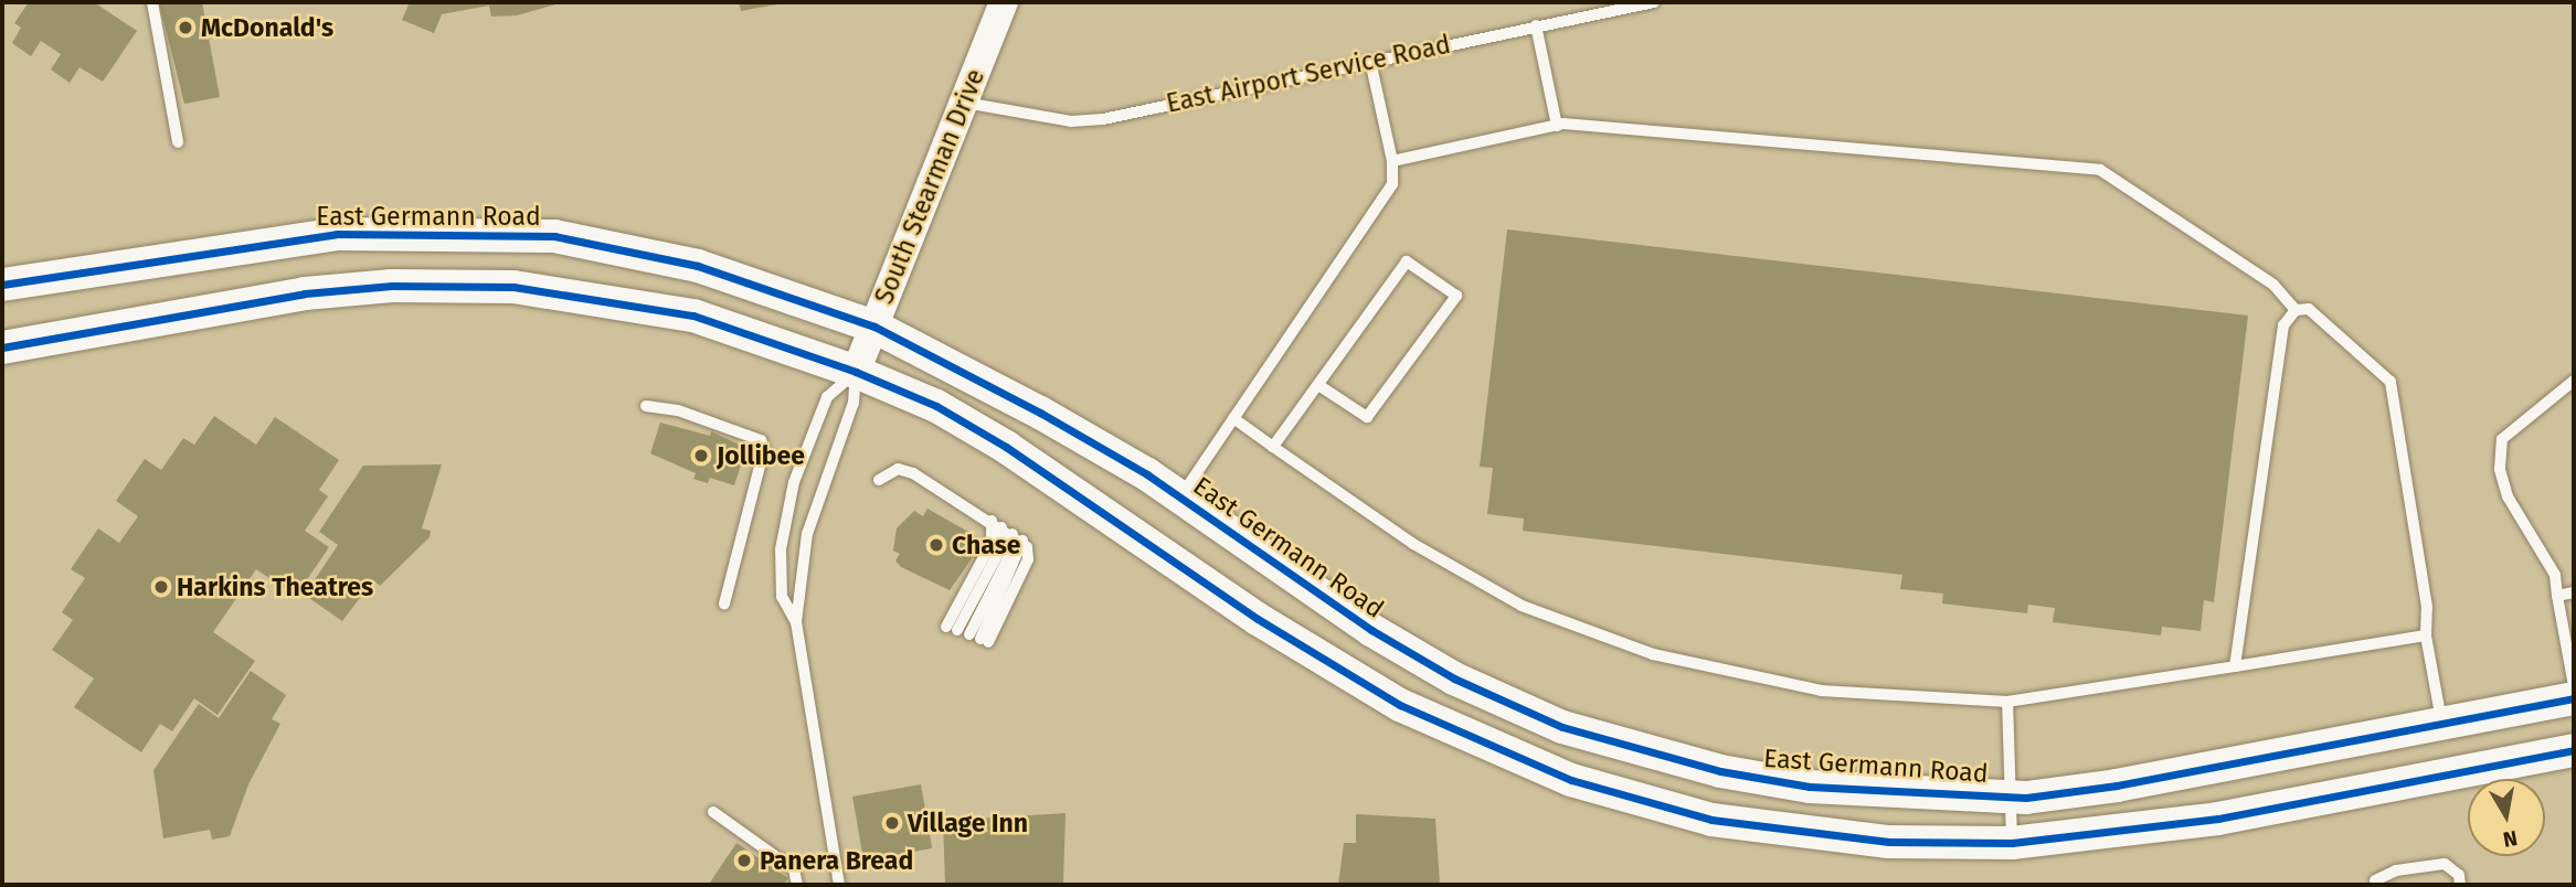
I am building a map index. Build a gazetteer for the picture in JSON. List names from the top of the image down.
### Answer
{
  "streets": {
    "main road": ["East Germann Road"],
    "street": ["South Stearman Drive"],
    "lane": ["East Airport Service Road"]
  },
  "crossings": [
    ["East Airport Service Road", "South Stearman Drive"],
    ["South Stearman Drive", "East Germann Road"]
  ],
  "places": [
    "McDonald's",
    "Jollibee",
    "Chase",
    "Harkins Theatres",
    "Village Inn",
    "Panera Bread"
  ],
  "north": "bottom"
}
